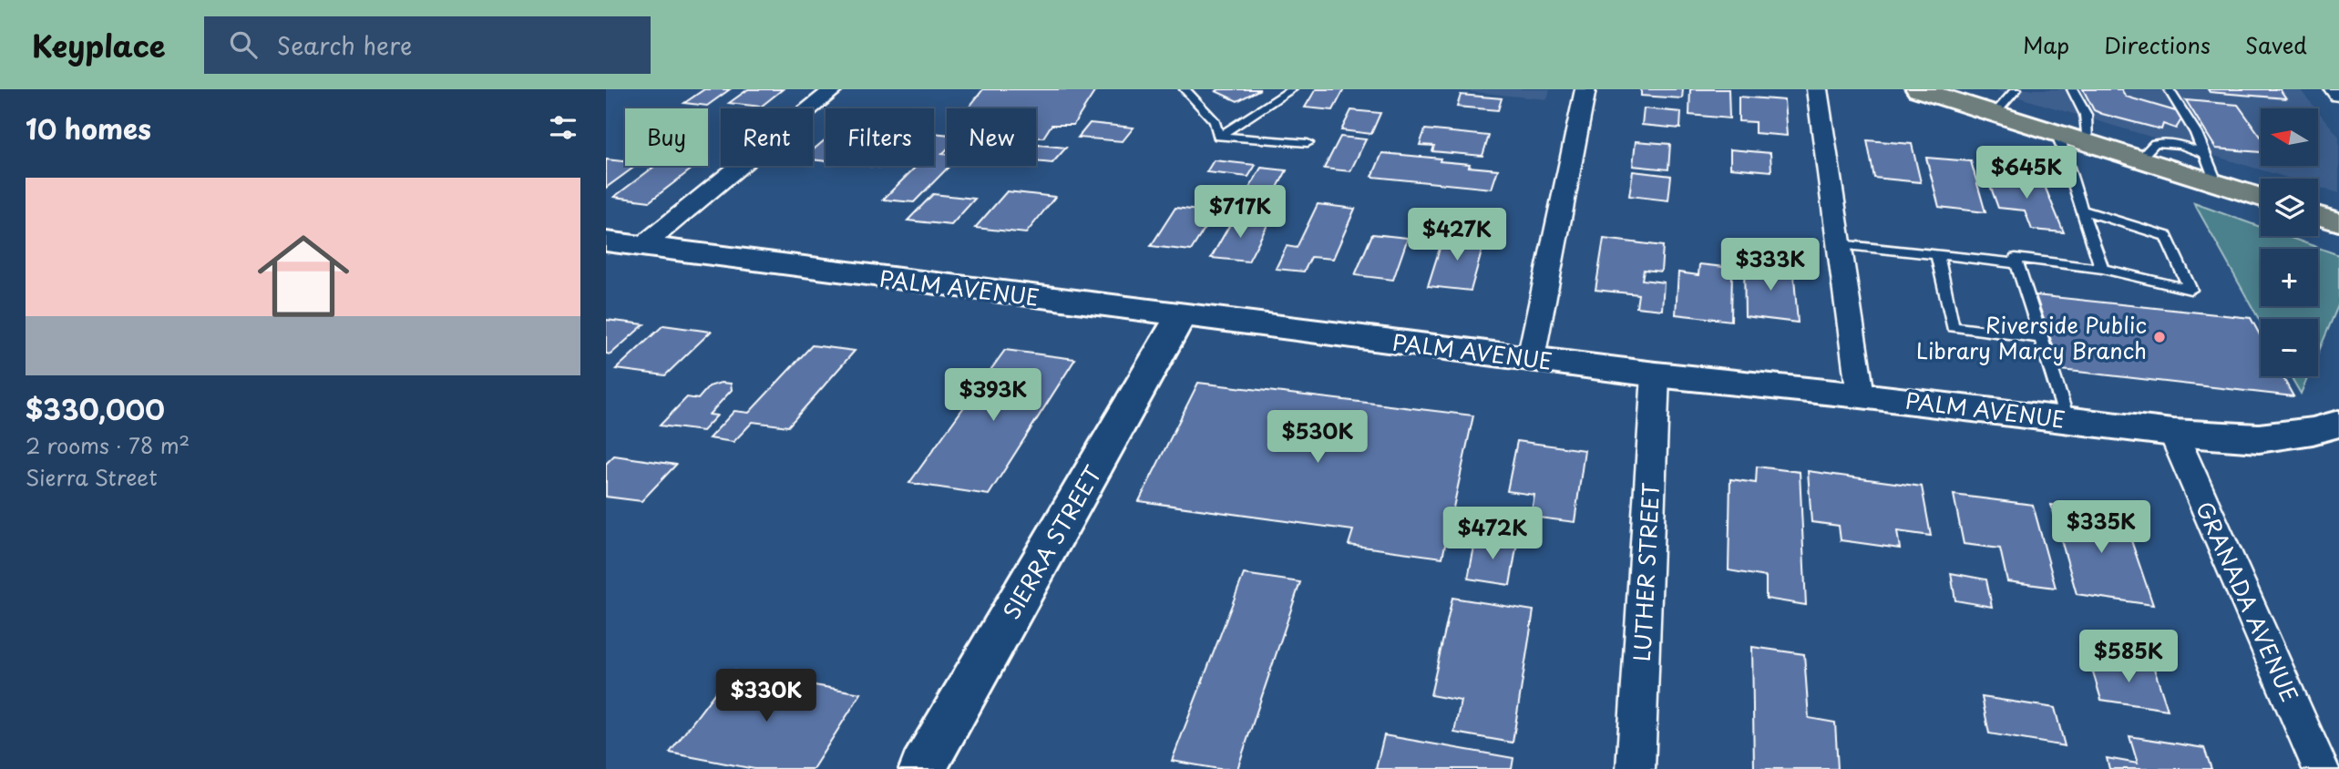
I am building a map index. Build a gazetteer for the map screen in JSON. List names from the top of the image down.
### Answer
{
  "streets": {
    "street": [
      "PALM AVENUE",
      "SIERRA STREET",
      "LUTHER STREET",
      "GRANADA AVENUE"
    ]
  },
  "crossings": [
    ["PALM AVENUE", "SIERRA STREET"],
    ["PALM AVENUE", "LUTHER STREET"],
    ["PALM AVENUE", "GRANADA AVENUE"]
  ],
  "places": ["Riverside Public Library Marcy Branch"],
  "north": "left",
  "page": {
    "header": "Keyplace",
    "search": "Search here",
    "nav": ["Map", "Directions", "Saved"],
    "heading": "10 homes",
    "map_buttons": ["+", "−"],
    "chip": [
      "Buy",
      "Rent",
      "Filters",
      "New"
    ],
    "price": [
      "$645K",
      "$717K",
      "$427K",
      "$333K",
      "$393K",
      "$530K",
      "$335K",
      "$472K",
      "$585K",
      "$330K"
    ],
    "list": [
      {
        "name": "$330,000",
        "note": "2 rooms · 78 m² · Sierra Street"
      }
    ]
  }
}
